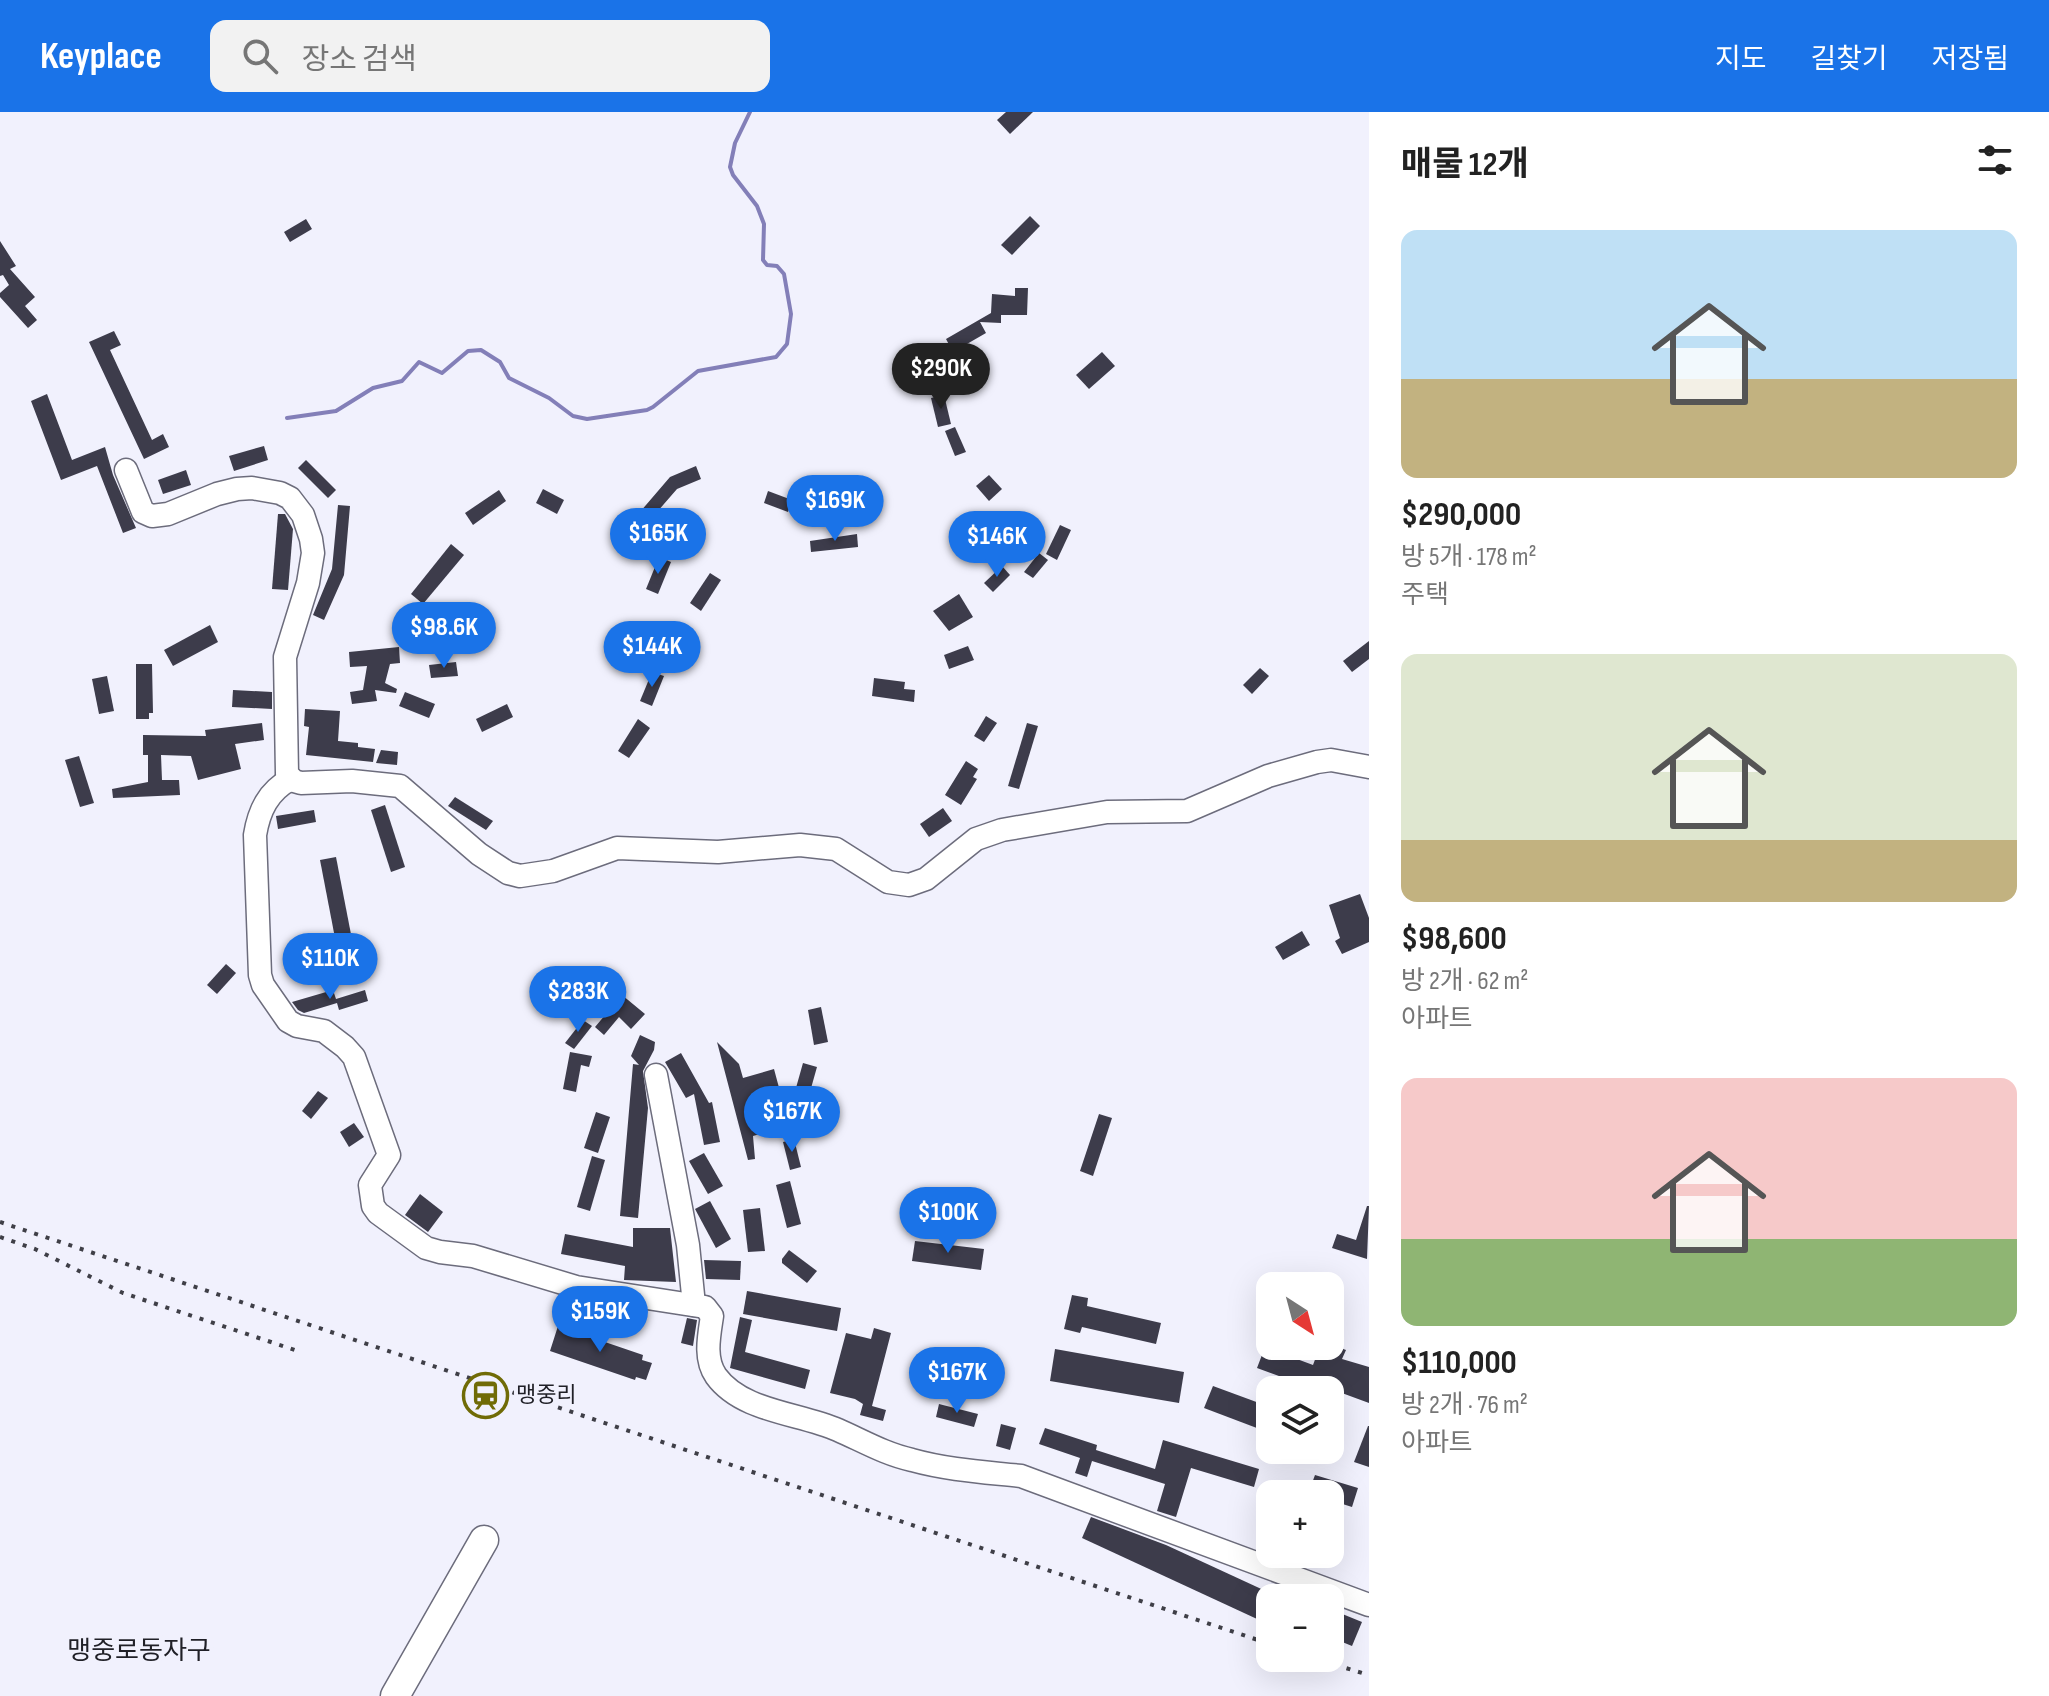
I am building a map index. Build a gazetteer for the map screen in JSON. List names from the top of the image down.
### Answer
{
  "districts": ["맹중로동자구"],
  "places": {
    "station": ["맹중리"]
  },
  "north": "bottom right",
  "page": {
    "header": "Keyplace",
    "search": "장소 검색",
    "nav": ["지도", "길찾기", "저장됨"],
    "heading": "매물 12개",
    "list": [
      {
        "name": "$290,000",
        "note": "방 5개 · 178 m² · 주택"
      },
      {
        "name": "$98,600",
        "note": "방 2개 · 62 m² · 아파트"
      },
      {
        "name": "$110,000",
        "note": "방 2개 · 76 m² · 아파트"
      }
    ],
    "price": [
      "$290K",
      "$169K",
      "$165K",
      "$146K",
      "$98.6K",
      "$144K",
      "$110K",
      "$283K",
      "$167K",
      "$100K",
      "$159K",
      "$167K"
    ],
    "map_buttons": ["+", "−"]
  }
}
